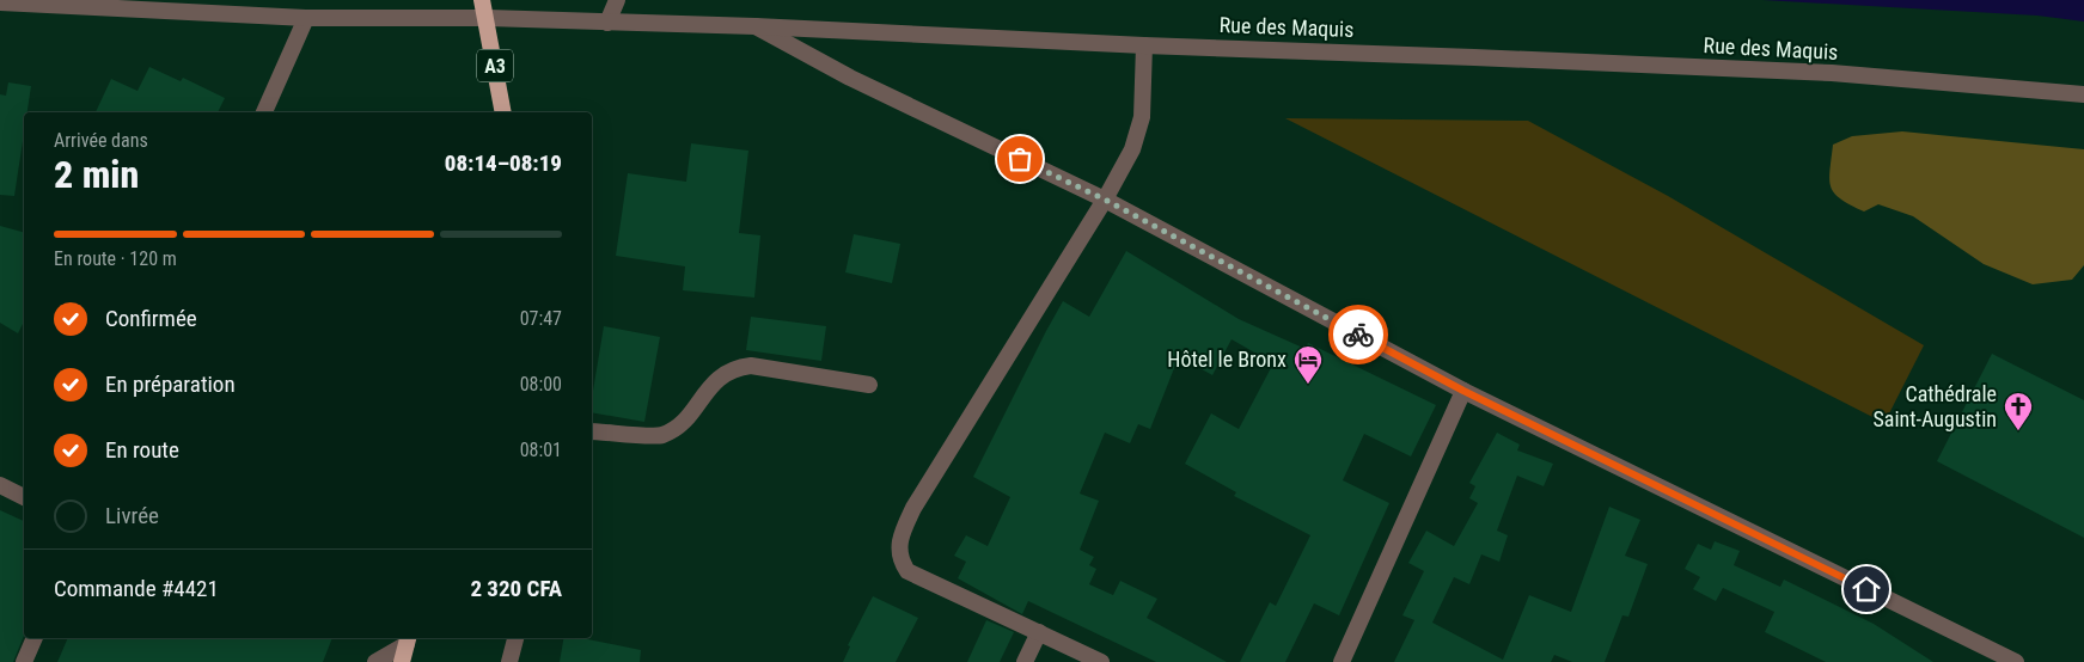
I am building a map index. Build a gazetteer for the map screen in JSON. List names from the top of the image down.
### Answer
{
  "streets": {
    "highway": ["A3"],
    "street": ["Rue des Maquis"]
  },
  "crossings": [
    ["Rue des Maquis", "A3"]
  ],
  "places": {
    "hotel": ["Hôtel le Bronx"],
    "church": ["Cathédrale Saint-Augustin"]
  },
  "page": {
    "heading": ["2 min", "Arrivée dans", "08:14–08:19"],
    "panel": ["Commande #4421", "2 320 CFA"],
    "bar": "En route · 120 m",
    "list": [
      ["Confirmée", "07:47"],
      ["En préparation", "08:00"],
      ["En route", "08:01"],
      "Livrée"
    ]
  }
}
